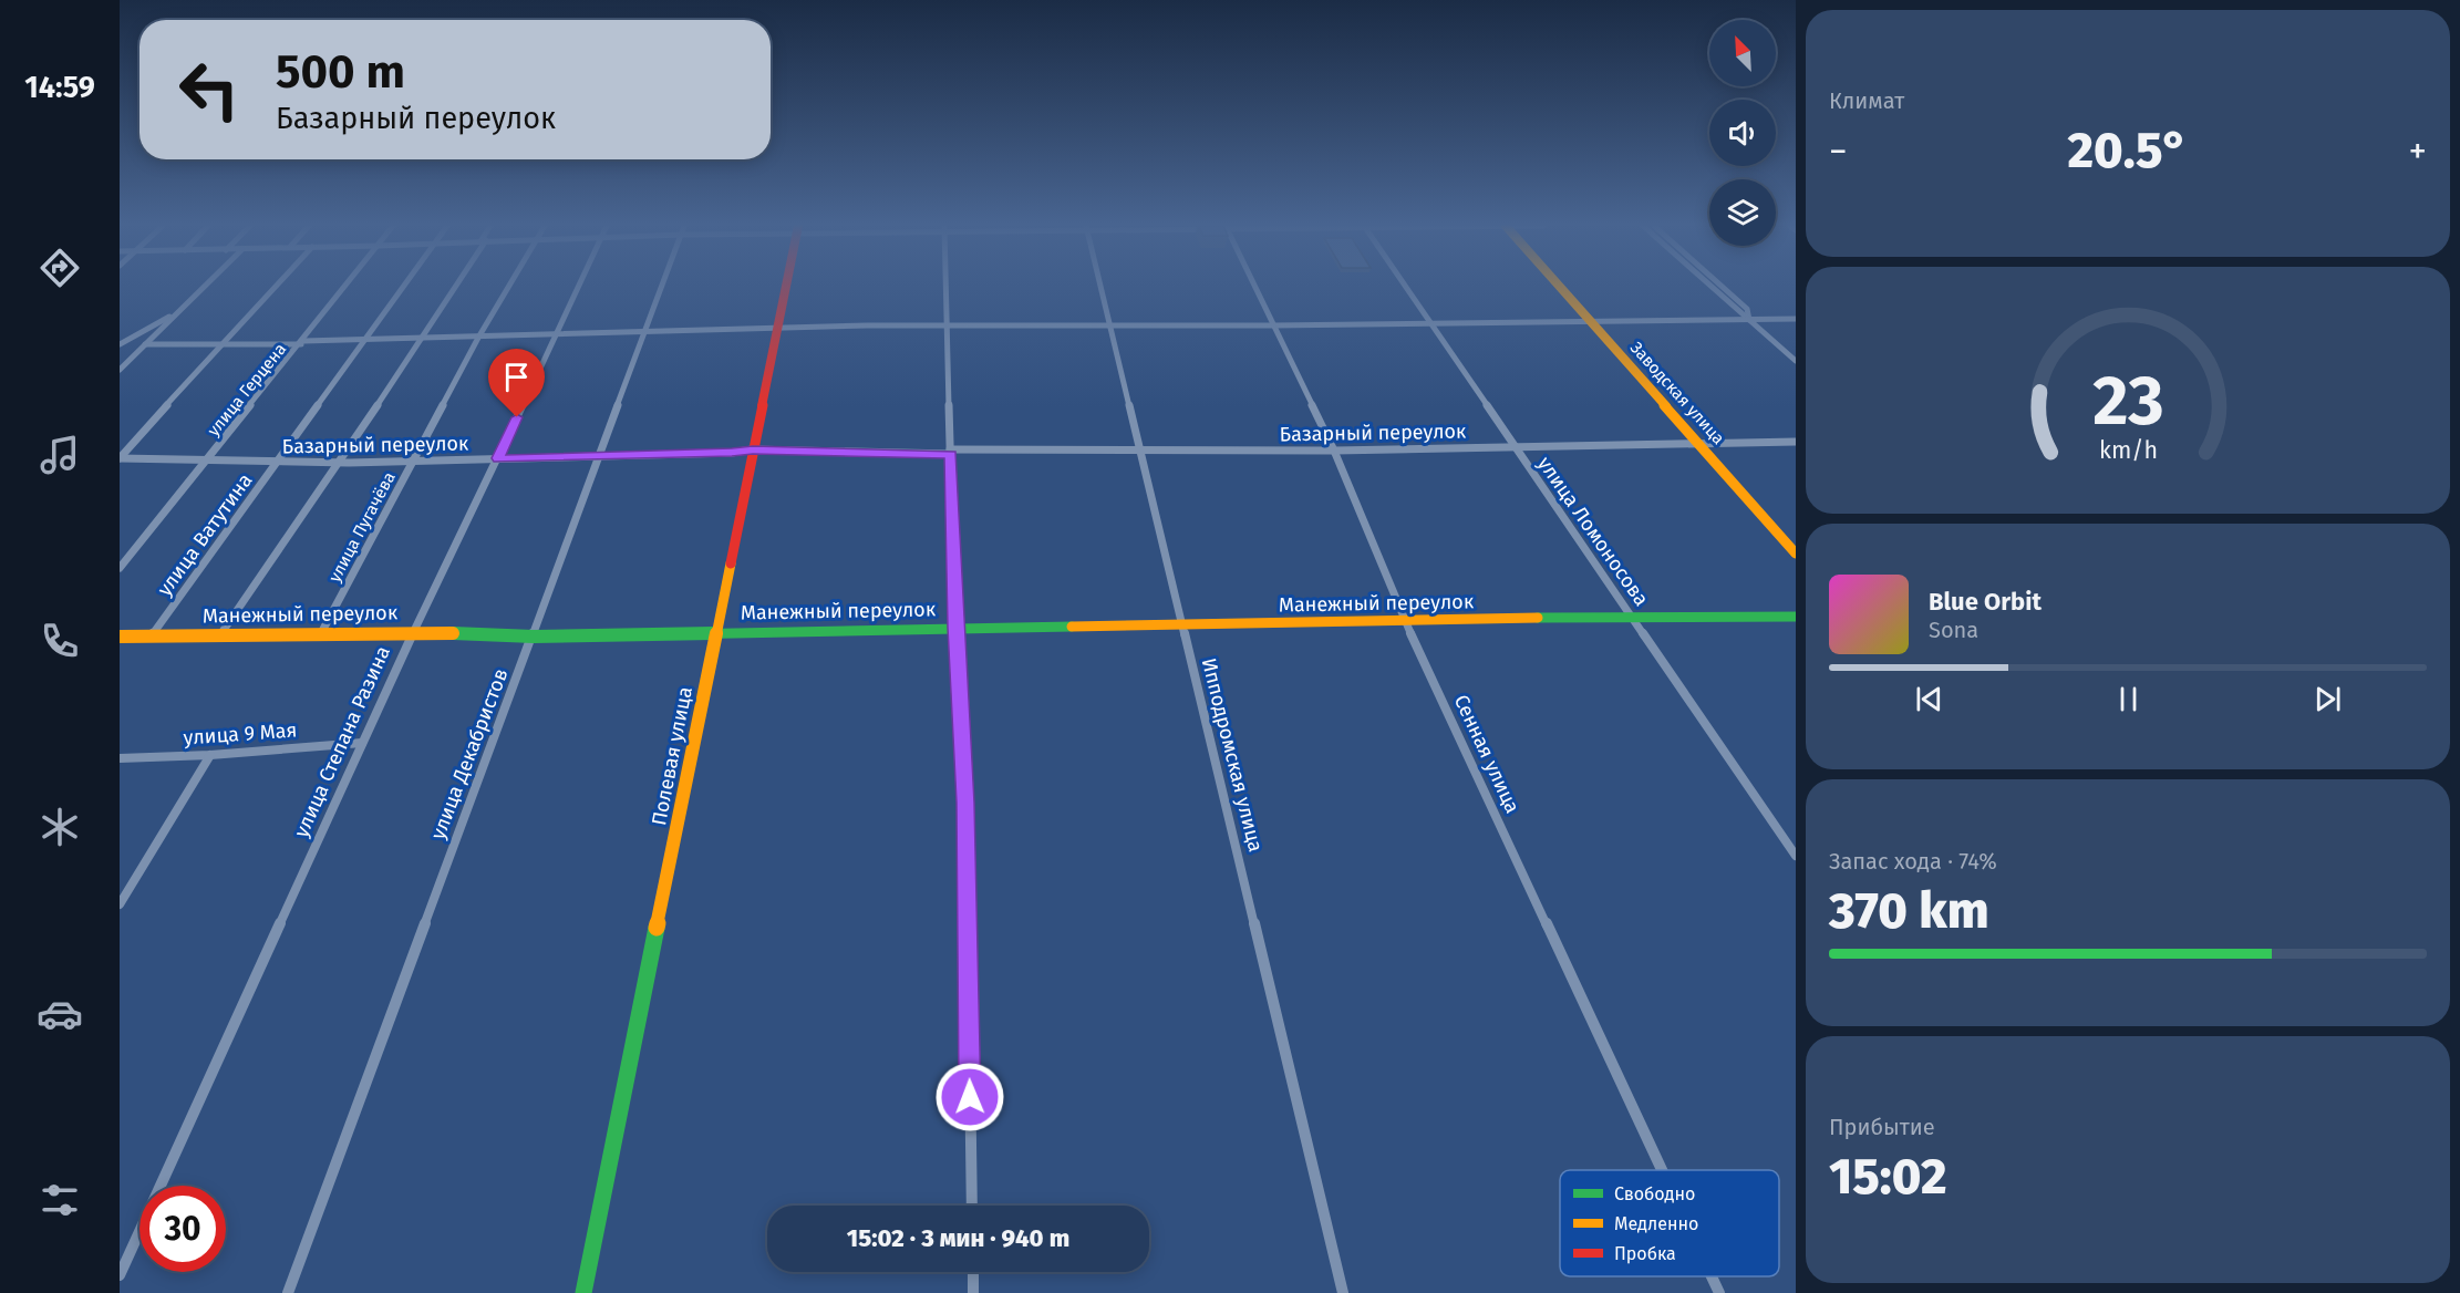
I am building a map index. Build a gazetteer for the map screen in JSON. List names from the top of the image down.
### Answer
{
  "streets": {
    "street": [
      "улица Герцена",
      "Заводская улица",
      "Базарный переулок",
      "улица Пугачёва",
      "улица Ломоносова",
      "улица Ватутина",
      "Манежный переулок",
      "улица 9 Мая",
      "улица Степана Разина",
      "улица Декабристов",
      "Сенная улица",
      "Ипподромская улица",
      "Полевая улица"
    ]
  },
  "crossings": [
    ["улица Герцена", "Базарный переулок"],
    ["Заводская улица", "Базарный переулок"],
    ["Базарный переулок", "улица Пугачёва"],
    ["Базарный переулок", "улица Ломоносова"],
    ["Базарный переулок", "улица Ватутина"],
    ["Базарный переулок", "улица Степана Разина"],
    ["Базарный переулок", "улица Декабристов"],
    ["Базарный переулок", "Сенная улица"],
    ["Базарный переулок", "Ипподромская улица"],
    ["Базарный переулок", "Полевая улица"],
    ["улица Пугачёва", "Манежный переулок"],
    ["улица Ломоносова", "Манежный переулок"],
    ["улица Ватутина", "Манежный переулок"],
    ["Манежный переулок", "улица Степана Разина"],
    ["Манежный переулок", "улица Декабристов"],
    ["Манежный переулок", "Сенная улица"],
    ["Манежный переулок", "Ипподромская улица"],
    ["Манежный переулок", "Полевая улица"],
    ["улица 9 Мая", "улица Степана Разина"]
  ],
  "legend": ["Свободно", "Медленно", "Пробка"],
  "north": "top left",
  "page": {
    "tabs": "14:59",
    "tile": [
      "Климат",
      ["Запас хода · 74%", "370 km"],
      ["Прибытие", "15:02"]
    ],
    "turn": ["500 m", "Базарный переулок"],
    "heat": ["−", "20.5°", "+"],
    "song": ["Blue Orbit", "Sona"],
    "limit": "30",
    "trip": "15:02 · 3 мин · 940 m",
    "gauge": ["23", "km/h"]
  }
}
